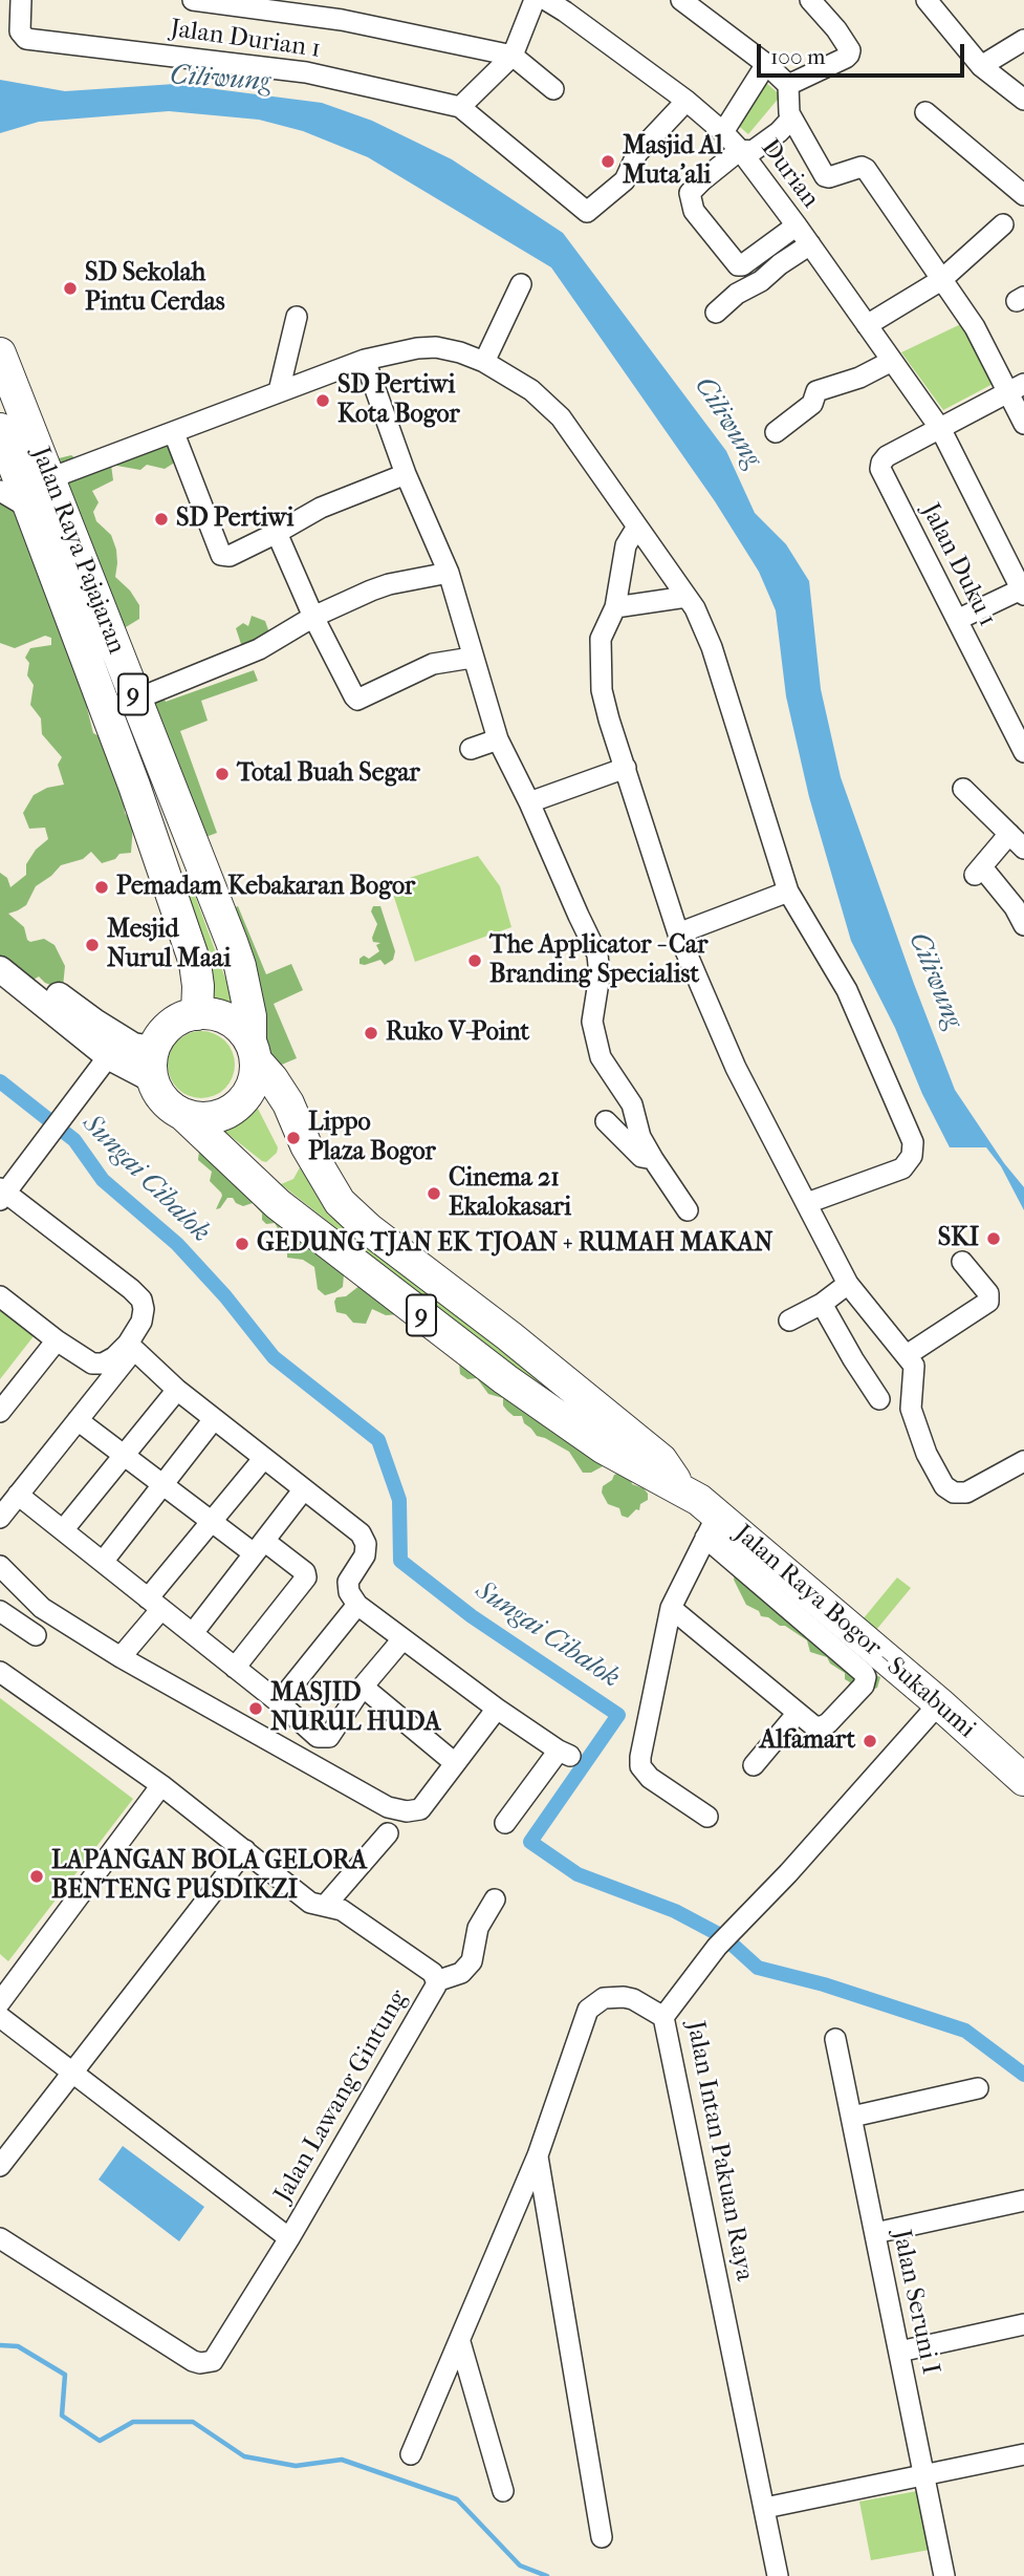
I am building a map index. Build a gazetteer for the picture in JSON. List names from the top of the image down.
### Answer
{
  "streets": {
    "highway": ["Jalan Raya Pajajaran", "9", "Jalan Raya Bogor - Sukabumi"],
    "street": [
      "Jalan Durian 1",
      "Durian",
      "Jalan Duku 1",
      "Jalan Lawang Gintung",
      "Jalan Intan Pakuan Raya",
      "Jalan Seruni I"
    ]
  },
  "crossings": [
    ["Durian", "Jalan Duku 1"],
    ["Jalan Raya Pajajaran", "9"],
    ["Jalan Raya Pajajaran", "Jalan Raya Bogor - Sukabumi"],
    ["9", "Jalan Raya Bogor - Sukabumi"],
    ["Jalan Raya Bogor - Sukabumi", "Jalan Intan Pakuan Raya"]
  ],
  "water": ["Ciliwung", "Sungai Cibalok"],
  "places": [
    "Masjid Al Muta'ali",
    "SD Sekolah Pintu Cerdas",
    "SD Pertiwi Kota Bogor",
    "SD Pertiwi",
    "Total Buah Segar",
    "Pemadam Kebakaran Bogor",
    "Mesjid Nurul Maai",
    "The Applicator - Car Branding Specialist",
    "Ruko V-Point",
    "Lippo Plaza Bogor",
    "Cinema 21 Ekalokasari",
    "SKI",
    "GEDUNG TJAN EK TJOAN + RUMAH MAKAN",
    "MASJID NURUL HUDA",
    "Alfamart",
    "LAPANGAN BOLA GELORA BENTENG PUSDIKZI"
  ],
  "scale_bar": "100 m"
}
